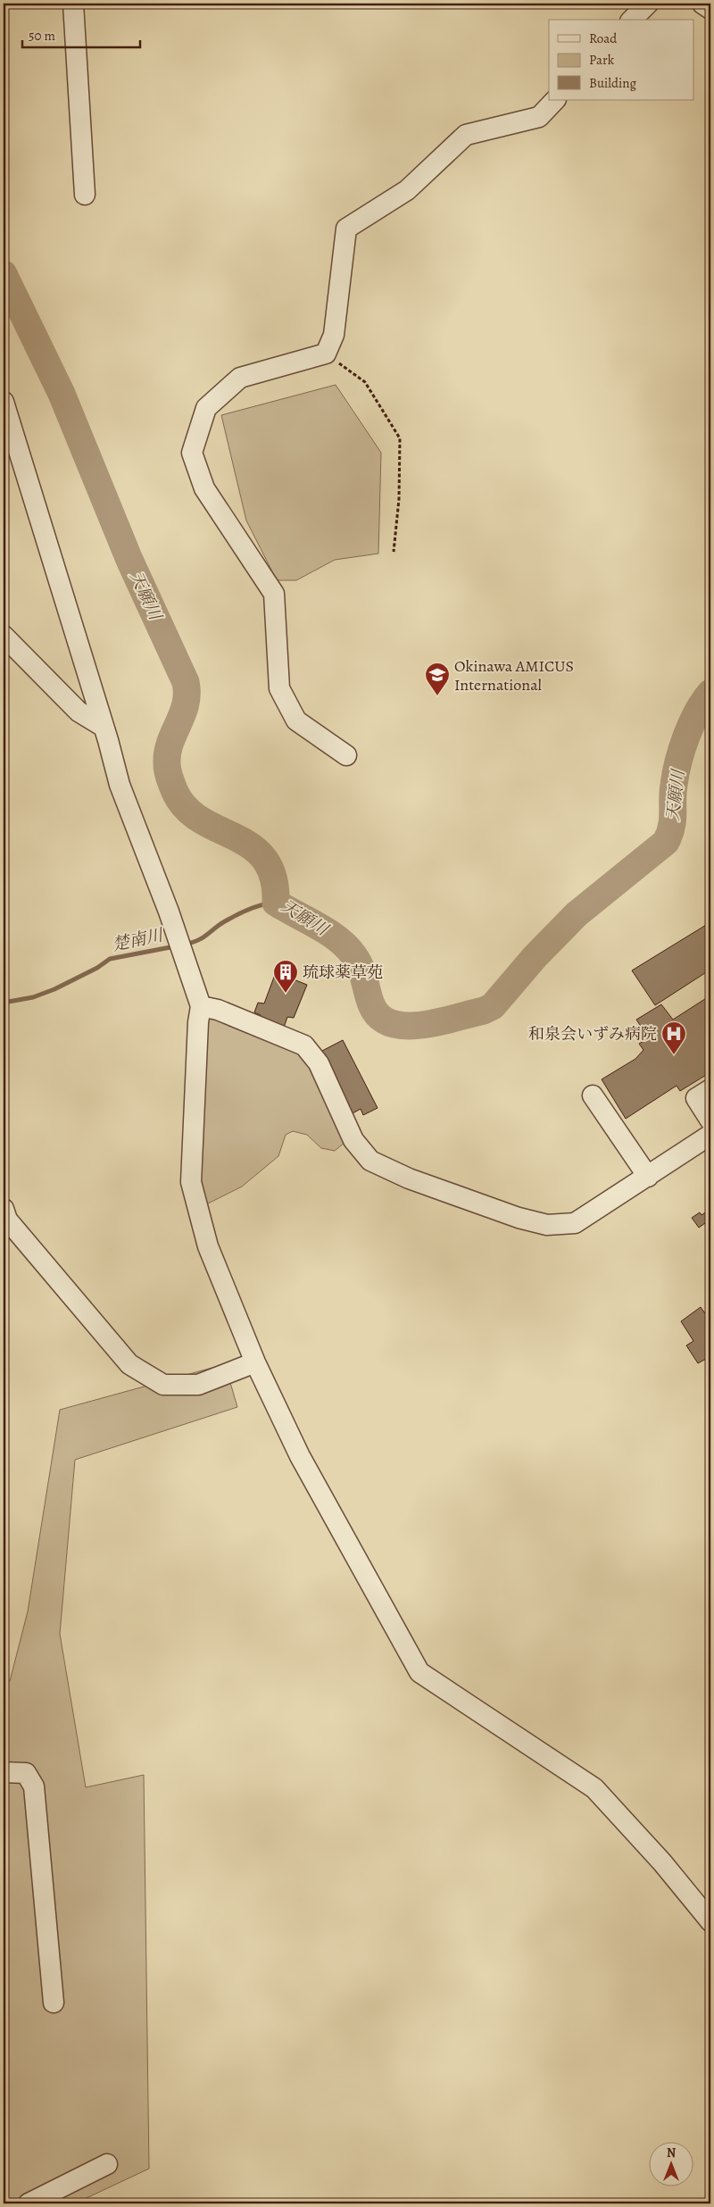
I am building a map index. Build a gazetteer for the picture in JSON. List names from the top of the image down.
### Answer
{
  "water": ["天願川", "楚南川"],
  "places": {
    "school or university": ["Okinawa AMICUS International"],
    "building": ["琉球薬草苑"],
    "hospital": ["和泉会いずみ病院"]
  },
  "legend": ["Road", "Park", "Building"],
  "scale_bar": "50 m",
  "north": "top"
}
